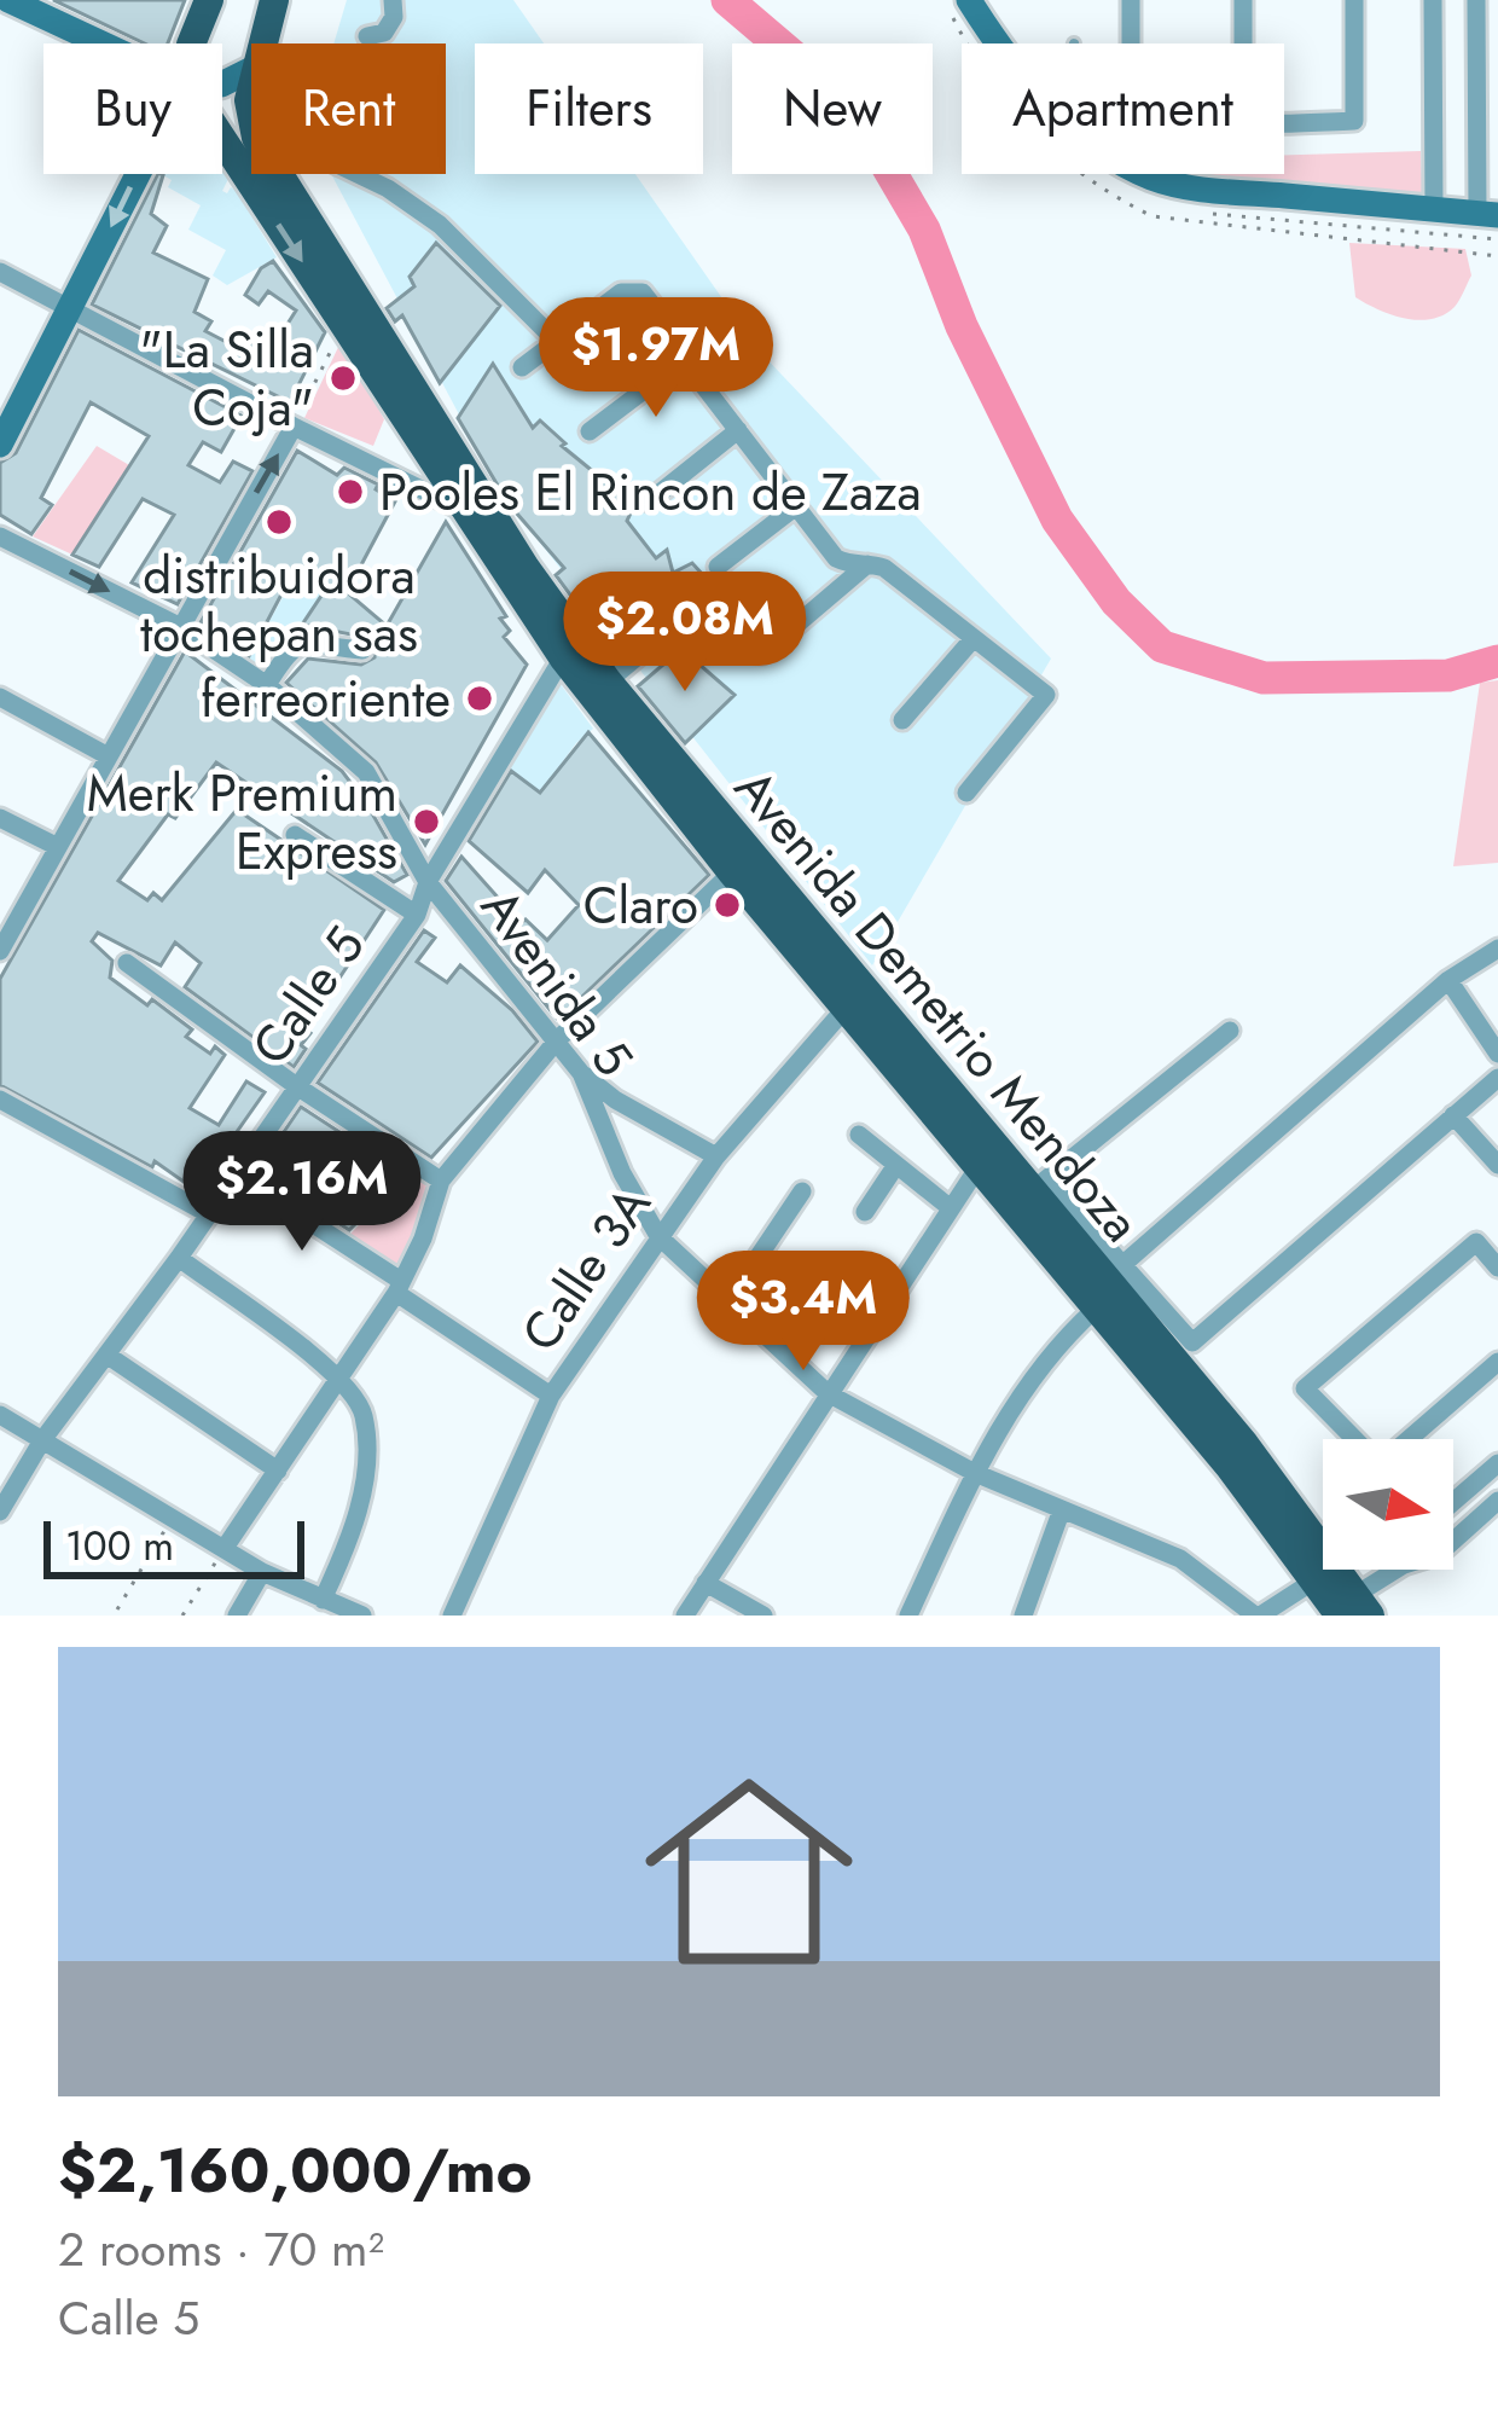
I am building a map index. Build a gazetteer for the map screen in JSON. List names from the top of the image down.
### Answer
{
  "streets": {
    "main road": ["Avenida Demetrio Mendoza"],
    "street": ["Avenida 5", "Calle 5", "Calle 3A"]
  },
  "crossings": [
    ["Avenida 5", "Calle 5"],
    ["Avenida 5", "Calle 3A"],
    ["Calle 5", "Avenida Demetrio Mendoza"],
    ["Avenida Demetrio Mendoza", "Calle 3A"]
  ],
  "places": [
    "\"La Silla Coja\"",
    "Pooles El Rincon de Zaza",
    "distribuidora tochepan sas",
    "ferreoriente",
    "Merk Premium Express",
    "Claro"
  ],
  "scale_bar": "100 m",
  "north": "right",
  "page": {
    "chip": [
      "Buy",
      "Rent",
      "Filters",
      "New",
      "Apartment"
    ],
    "price": [
      "$1.97M",
      "$2.08M",
      "$2.16M",
      "$3.4M"
    ],
    "scale": "100 m",
    "list": [
      {
        "name": "$2,160,000/mo",
        "note": "2 rooms · 70 m² · Calle 5"
      }
    ]
  }
}
